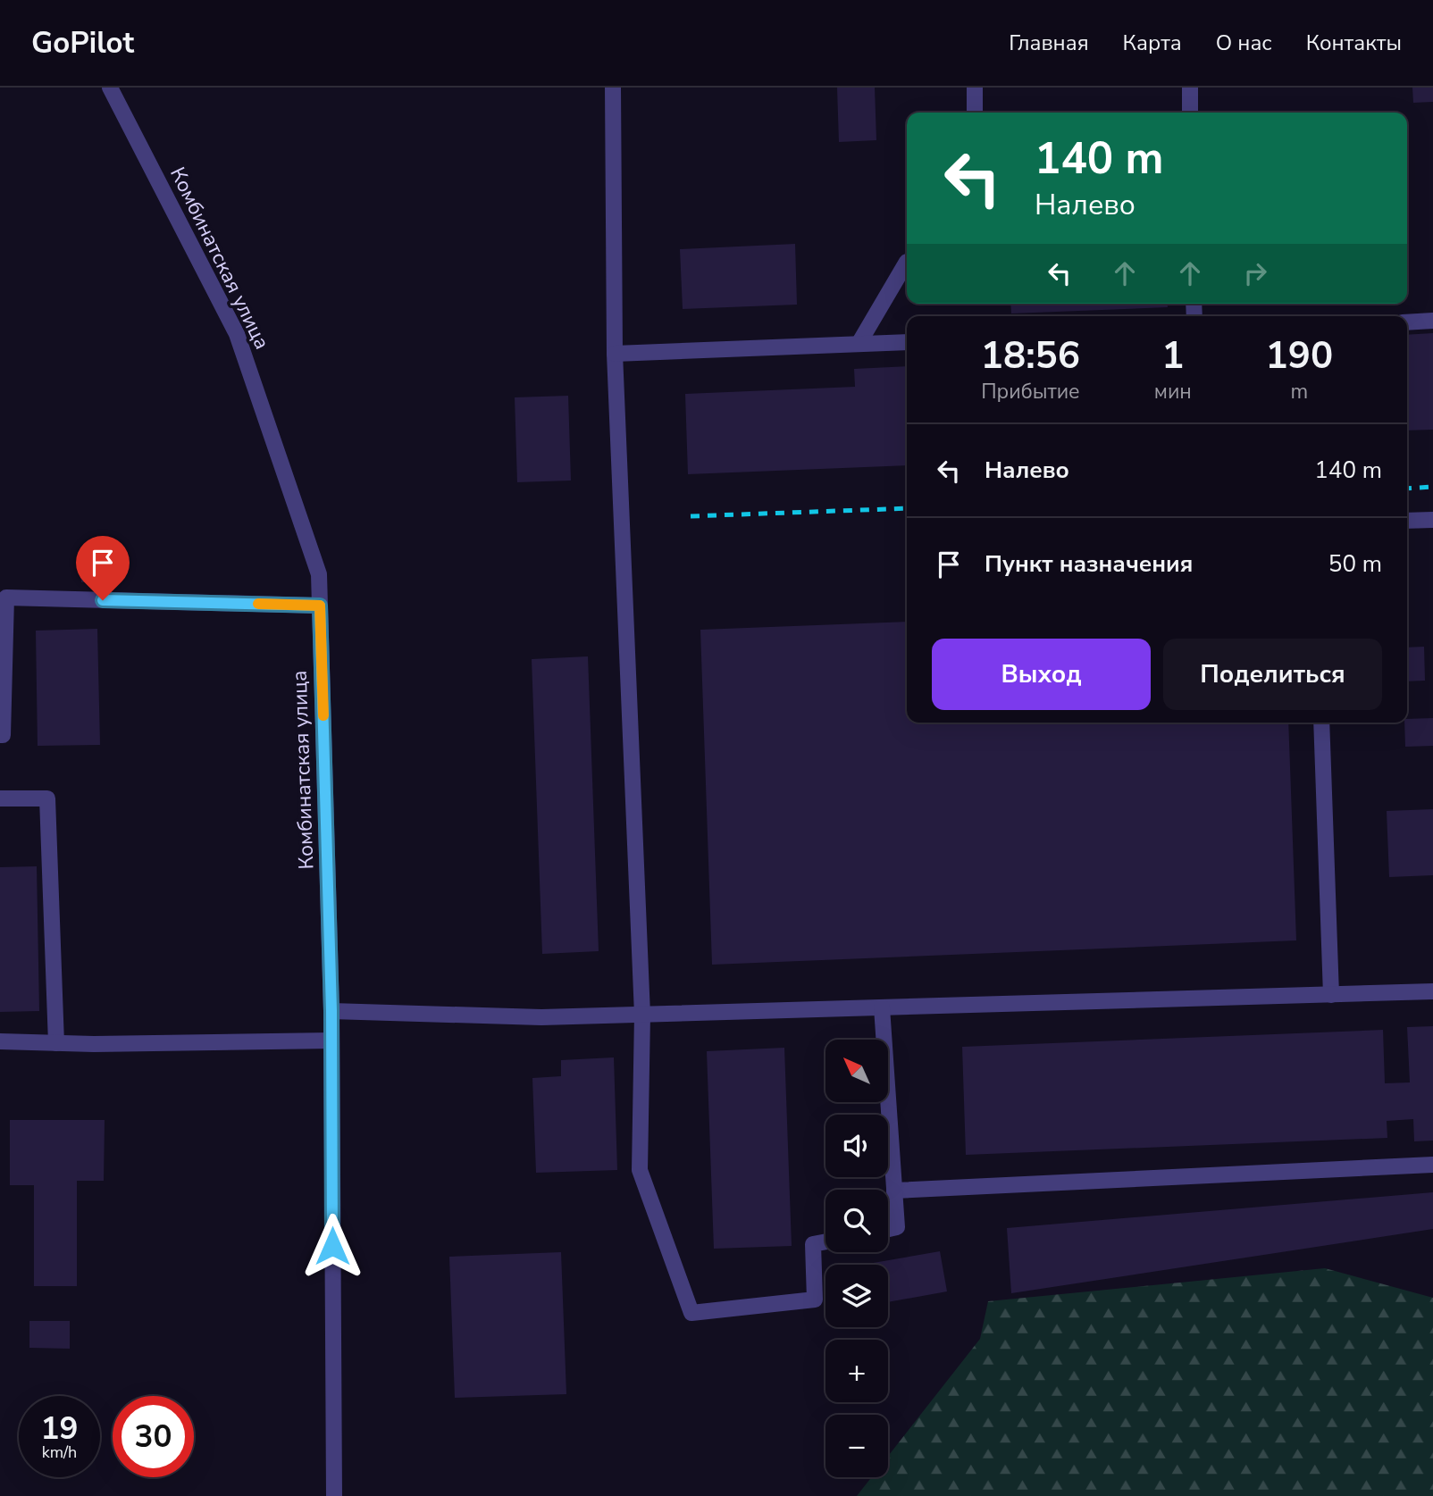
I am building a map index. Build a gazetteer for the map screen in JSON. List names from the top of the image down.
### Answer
{
  "streets": {
    "street": ["Комбинатская улица"]
  },
  "north": "top left",
  "page": {
    "header": "GoPilot",
    "nav": [
      "Главная",
      "Карта",
      "О нас",
      "Контакты"
    ],
    "turn": ["140 m", "Налево"],
    "eta": [
      "18:56",
      "Прибытие",
      "1",
      "мин",
      "190",
      "m"
    ],
    "list": [
      {
        "name": "Налево",
        "value": "140 m"
      },
      {
        "name": "Пункт назначения",
        "value": "50 m"
      }
    ],
    "buttons": ["Выход", "Поделиться"],
    "map_buttons": ["+", "−"],
    "speed": "19 km/h",
    "limit": "30"
  }
}
